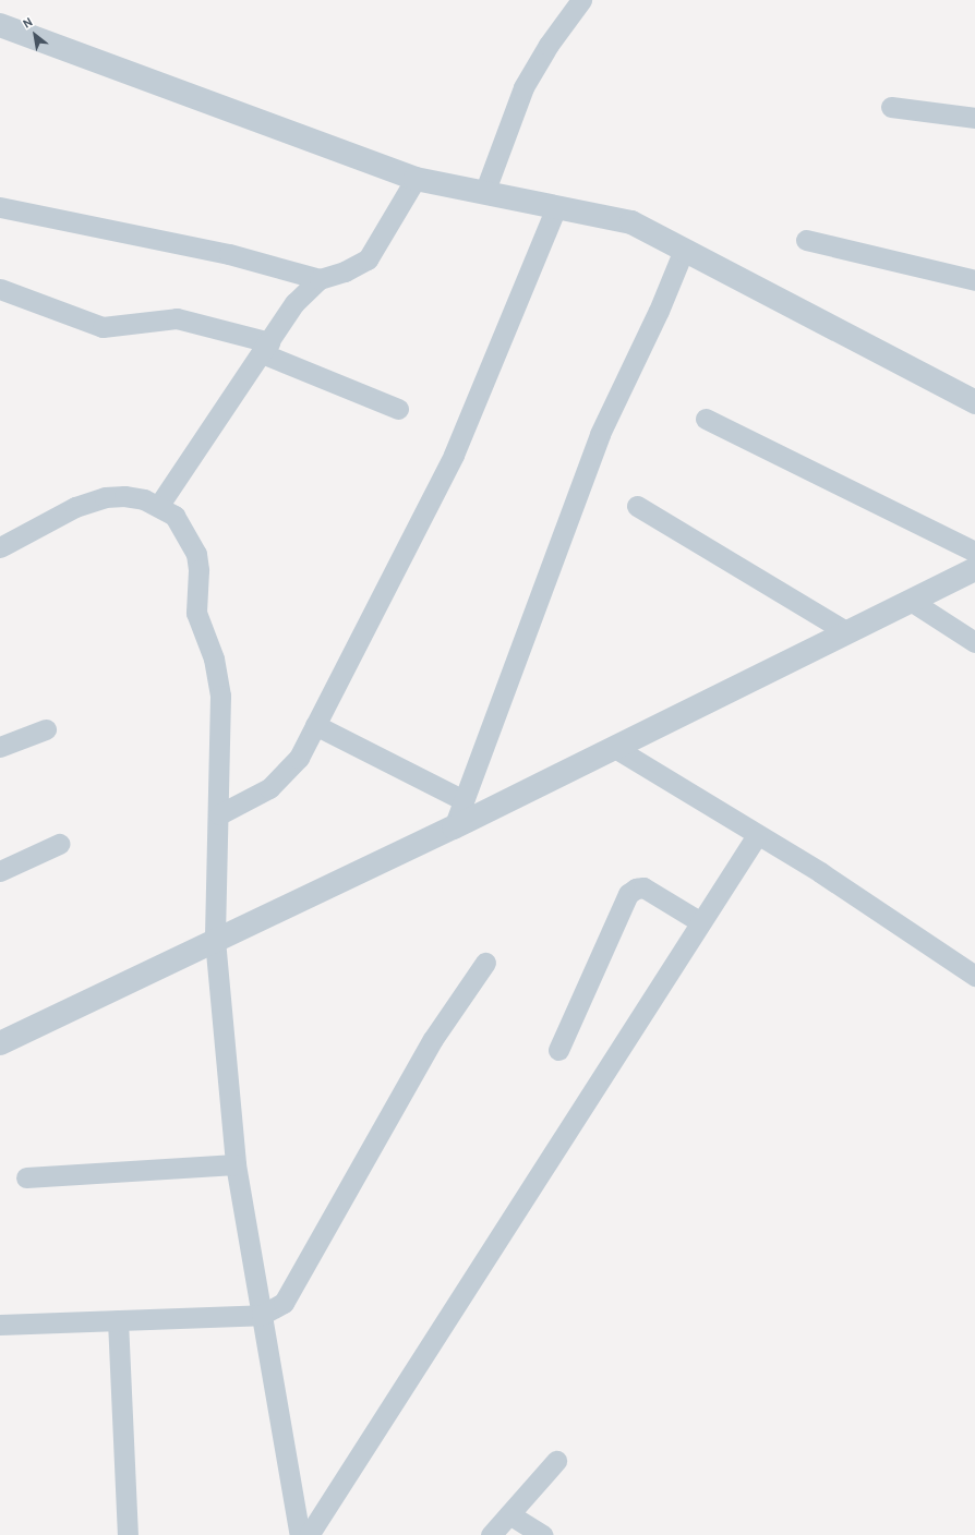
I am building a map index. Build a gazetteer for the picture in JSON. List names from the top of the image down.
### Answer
{
  "north": "top left"
}
